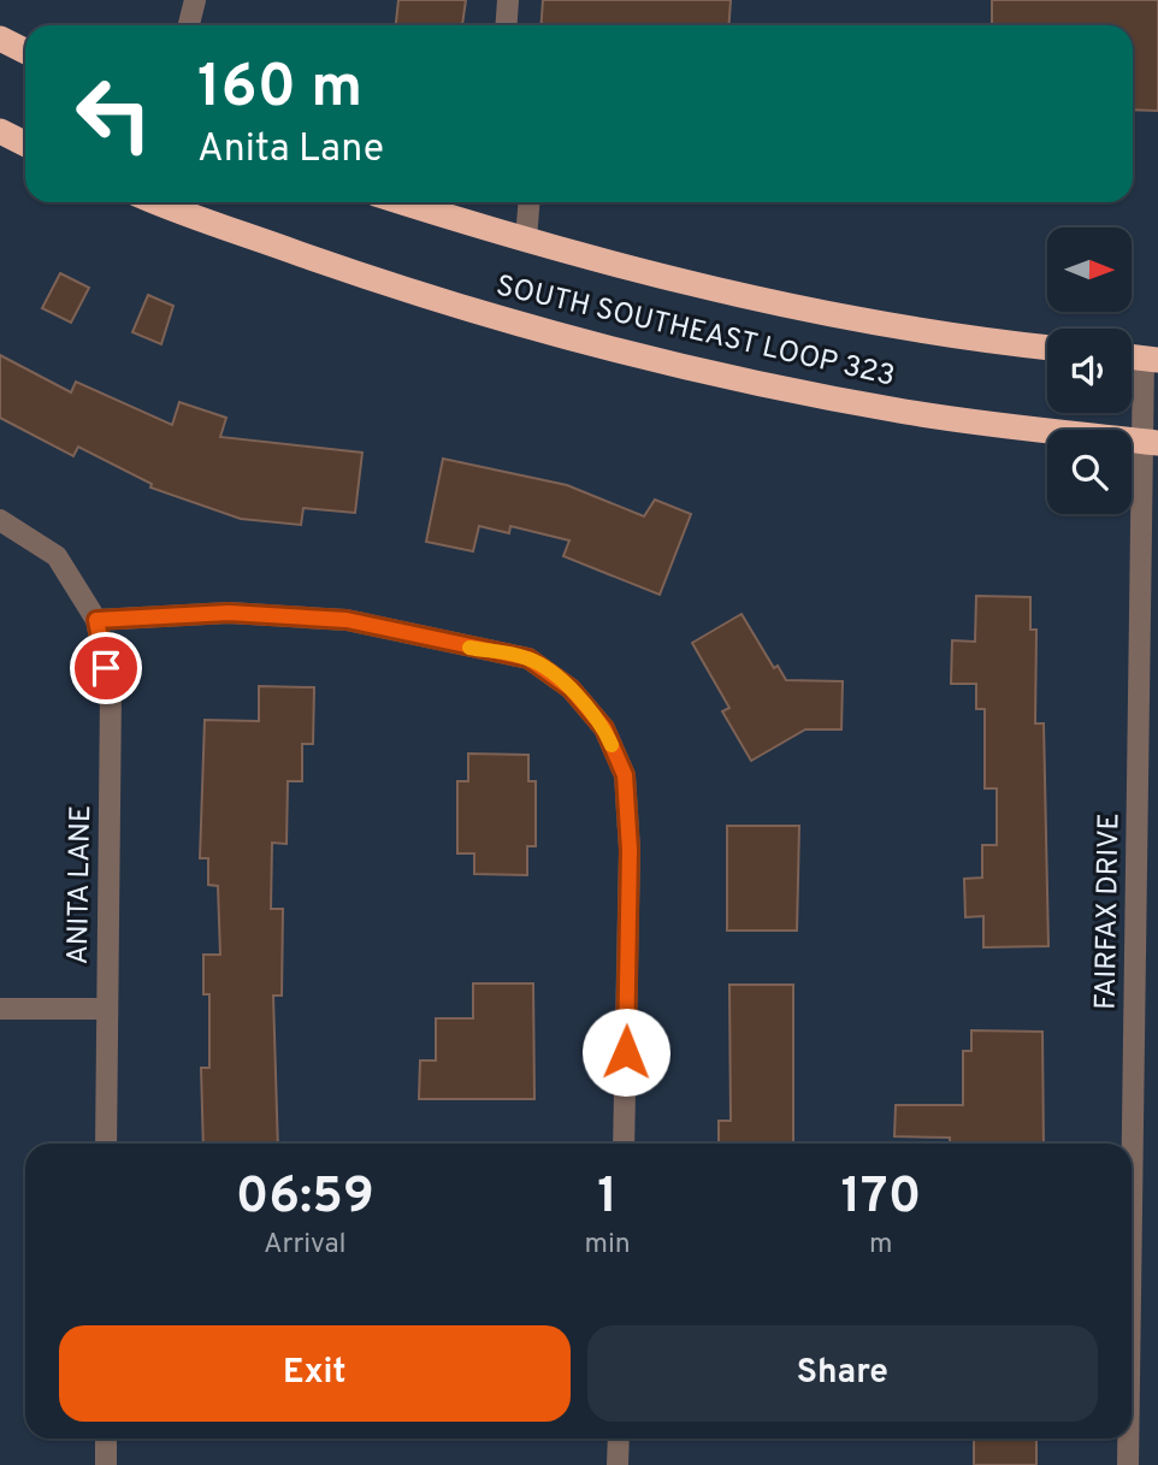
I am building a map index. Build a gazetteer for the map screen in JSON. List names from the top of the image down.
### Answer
{
  "streets": {
    "highway": ["SOUTH SOUTHEAST LOOP 323"],
    "street": ["ANITA LANE", "FAIRFAX DRIVE"]
  },
  "crossings": [
    ["SOUTH SOUTHEAST LOOP 323", "FAIRFAX DRIVE"]
  ],
  "north": "right",
  "page": {
    "turn": ["160 m", "Anita Lane"],
    "eta": [
      "06:59",
      "Arrival",
      "1",
      "min",
      "170",
      "m"
    ],
    "buttons": ["Exit", "Share"]
  }
}
